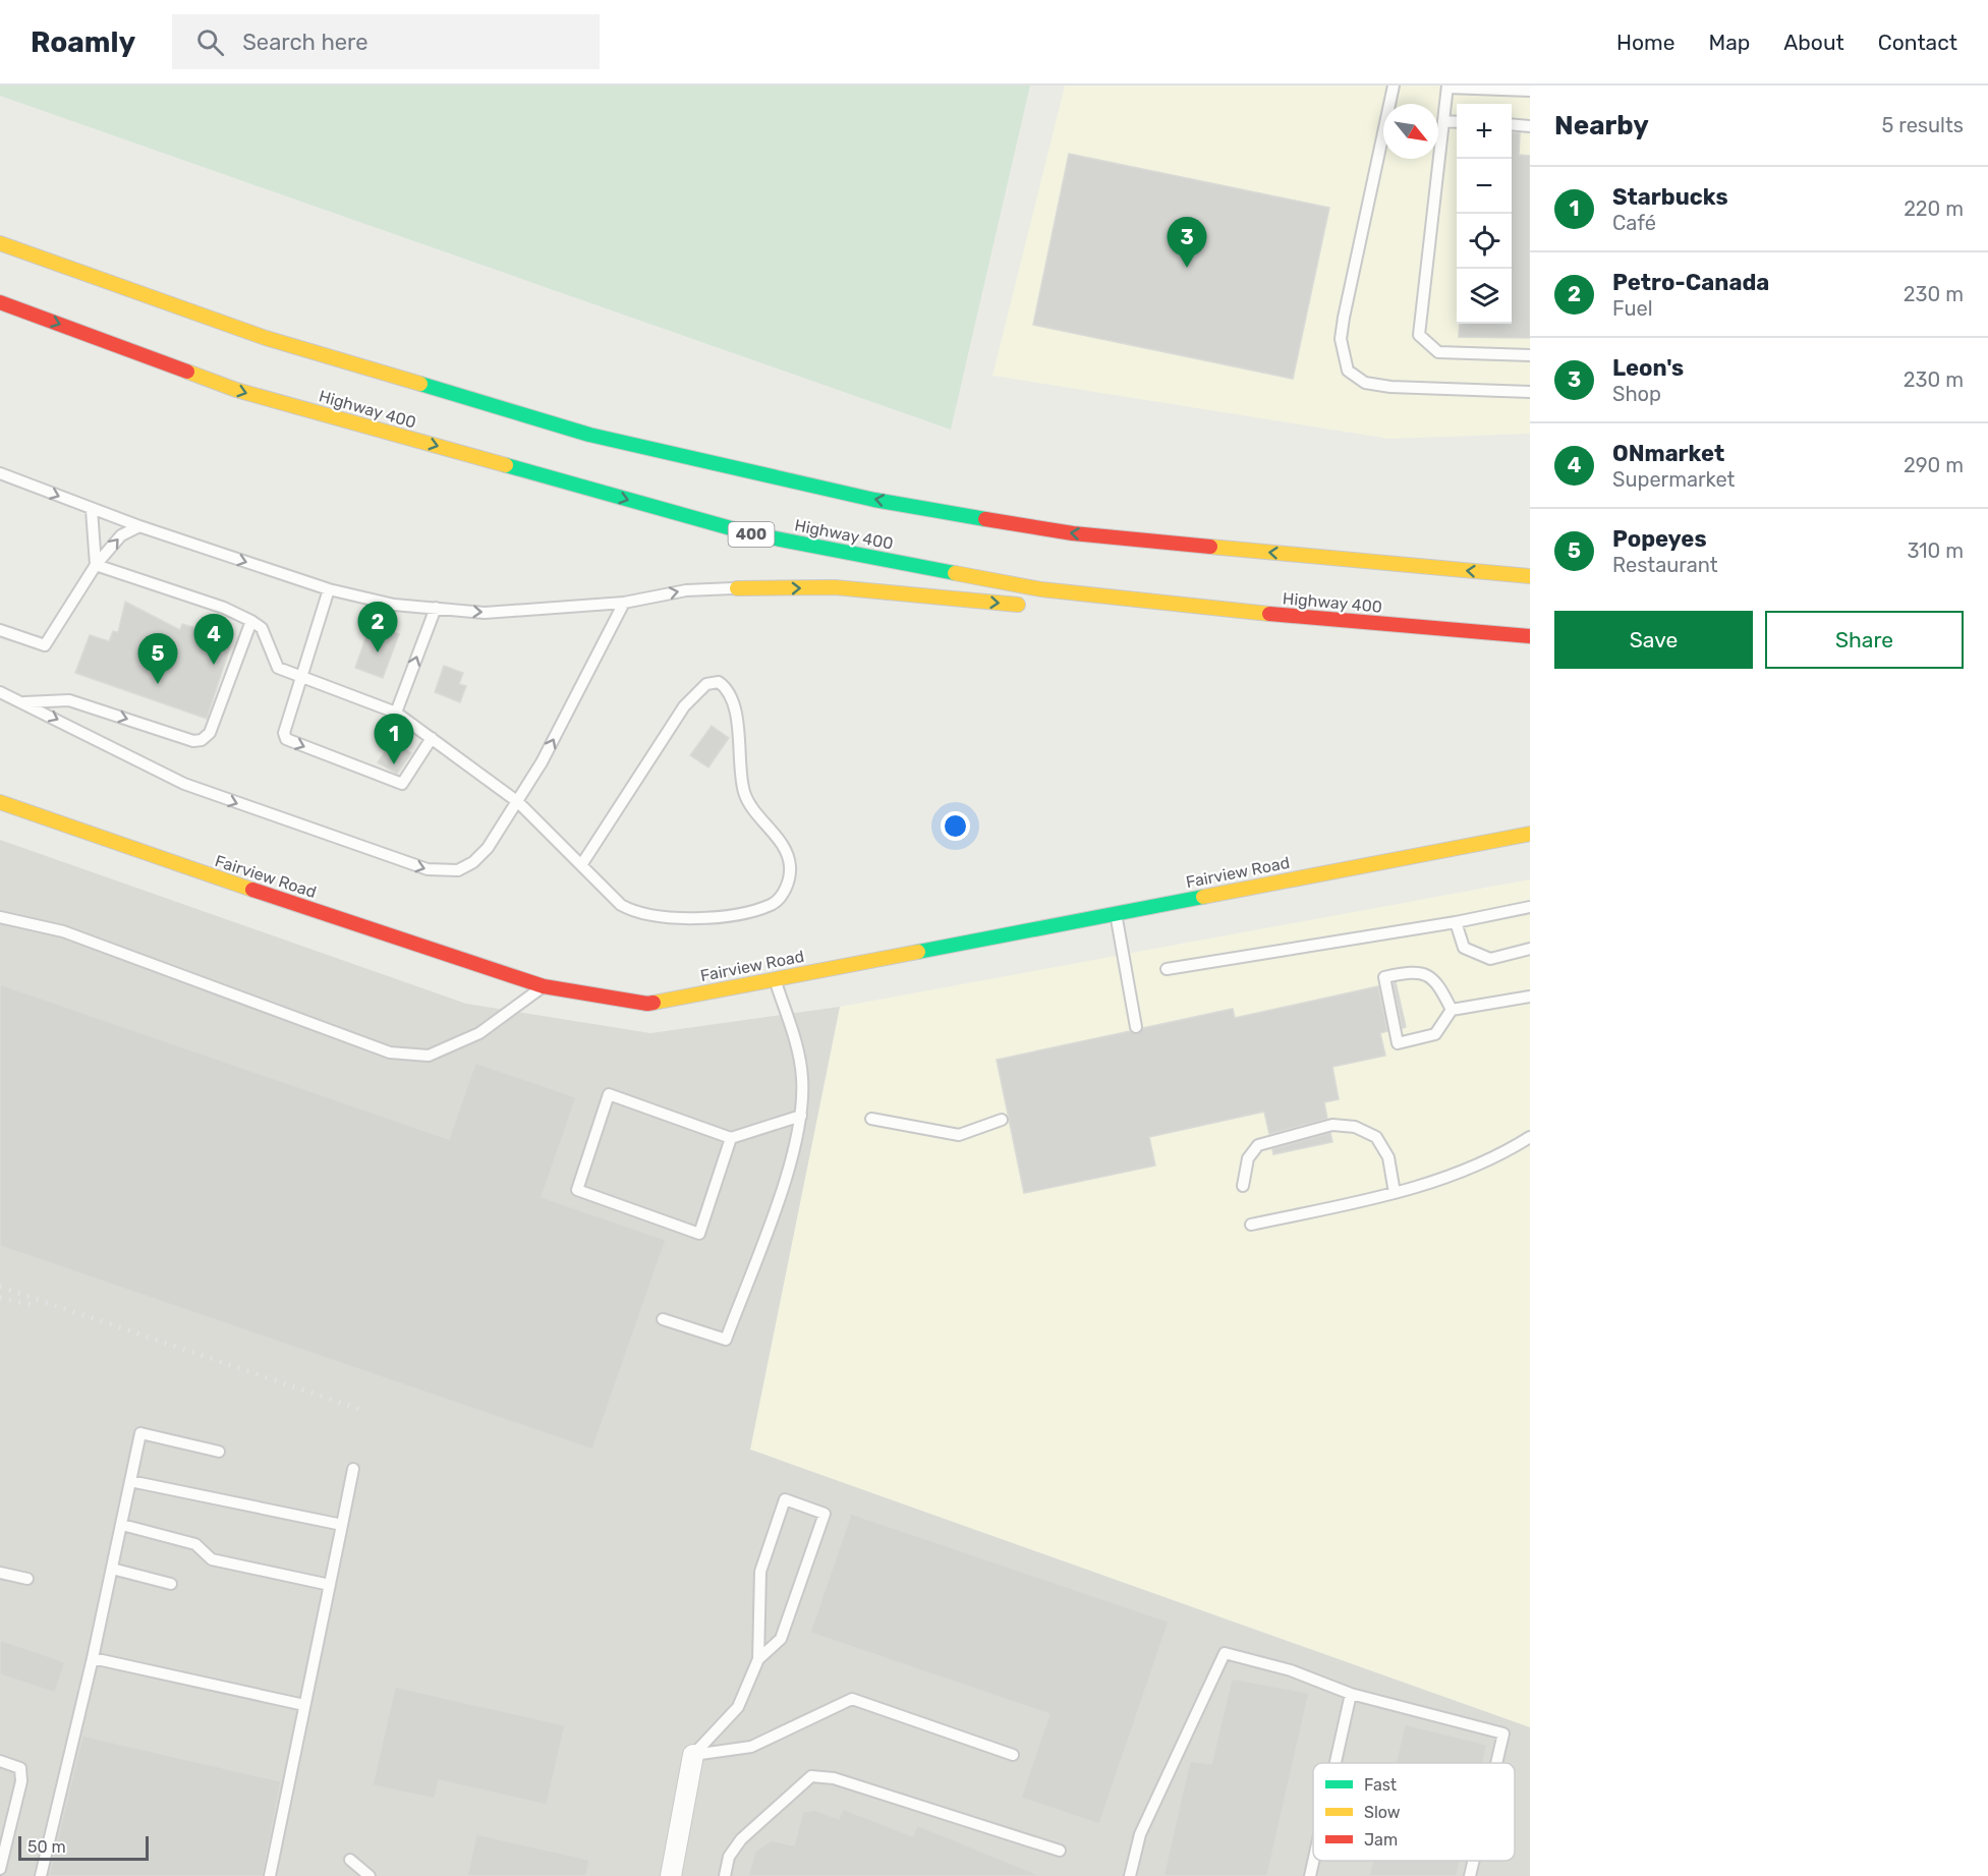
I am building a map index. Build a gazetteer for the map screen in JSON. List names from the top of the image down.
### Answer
{
  "streets": {
    "main road": ["Highway 400", "400", "Fairview Road"]
  },
  "legend": ["Fast", "Slow", "Jam"],
  "scale_bar": "50 m",
  "north": "bottom right",
  "page": {
    "header": "Roamly",
    "search": "Search here",
    "nav": [
      "Home",
      "Map",
      "About",
      "Contact"
    ],
    "heading": ["Nearby", "5 results"],
    "map_buttons": ["+", "−"],
    "list": [
      {
        "mark": "1",
        "name": "Starbucks",
        "note": "Café",
        "value": "220 m"
      },
      {
        "mark": "2",
        "name": "Petro-Canada",
        "note": "Fuel",
        "value": "230 m"
      },
      {
        "mark": "3",
        "name": "Leon's",
        "note": "Shop",
        "value": "230 m"
      },
      {
        "mark": "4",
        "name": "ONmarket",
        "note": "Supermarket",
        "value": "290 m"
      },
      {
        "mark": "5",
        "name": "Popeyes",
        "note": "Restaurant",
        "value": "310 m"
      }
    ],
    "pins": [
      "3",
      "2",
      "4",
      "5",
      "1"
    ],
    "buttons": ["Save", "Share"],
    "scale": "50 m"
  }
}
